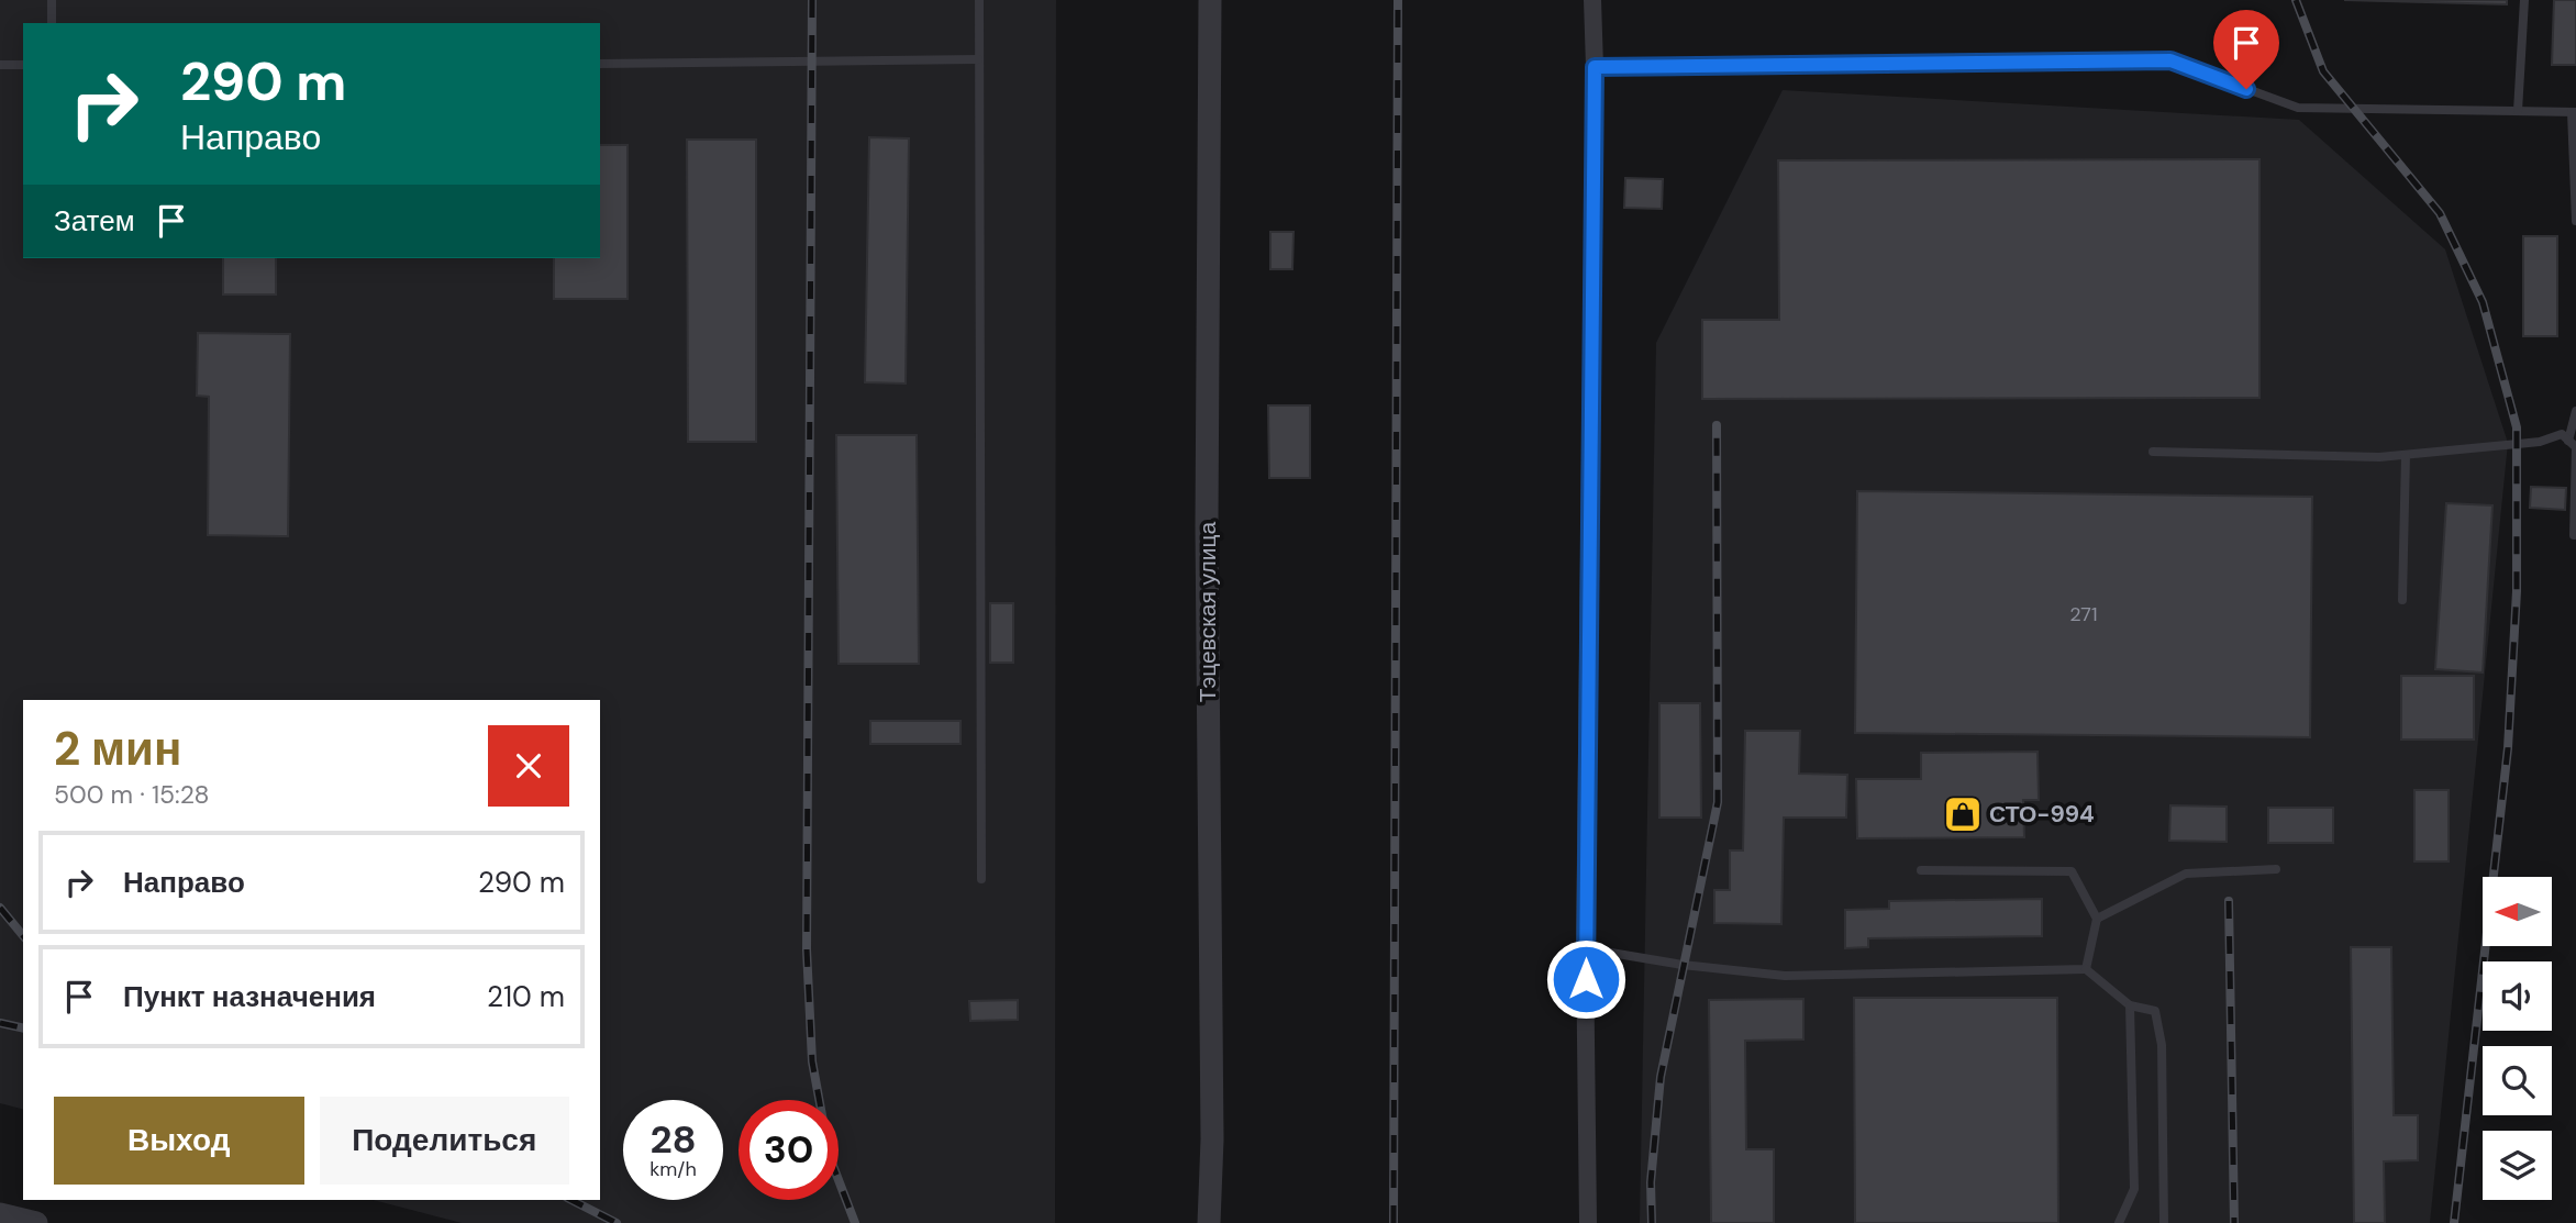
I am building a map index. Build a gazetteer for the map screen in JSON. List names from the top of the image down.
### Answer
{
  "streets": {
    "street": ["Тэцевская улица"]
  },
  "places": {
    "shop": ["СТО-994"]
  },
  "house_numbers": ["271"],
  "north": "left",
  "page": {
    "turn": ["290 m", "Направо"],
    "then": "Затем",
    "heading": ["2 мин", "500 m · 15:28"],
    "list": [
      {
        "name": "Направо",
        "value": "290 m"
      },
      {
        "name": "Пункт назначения",
        "value": "210 m"
      }
    ],
    "buttons": ["Выход", "Поделиться"],
    "speed": "28 km/h",
    "limit": "30"
  }
}
